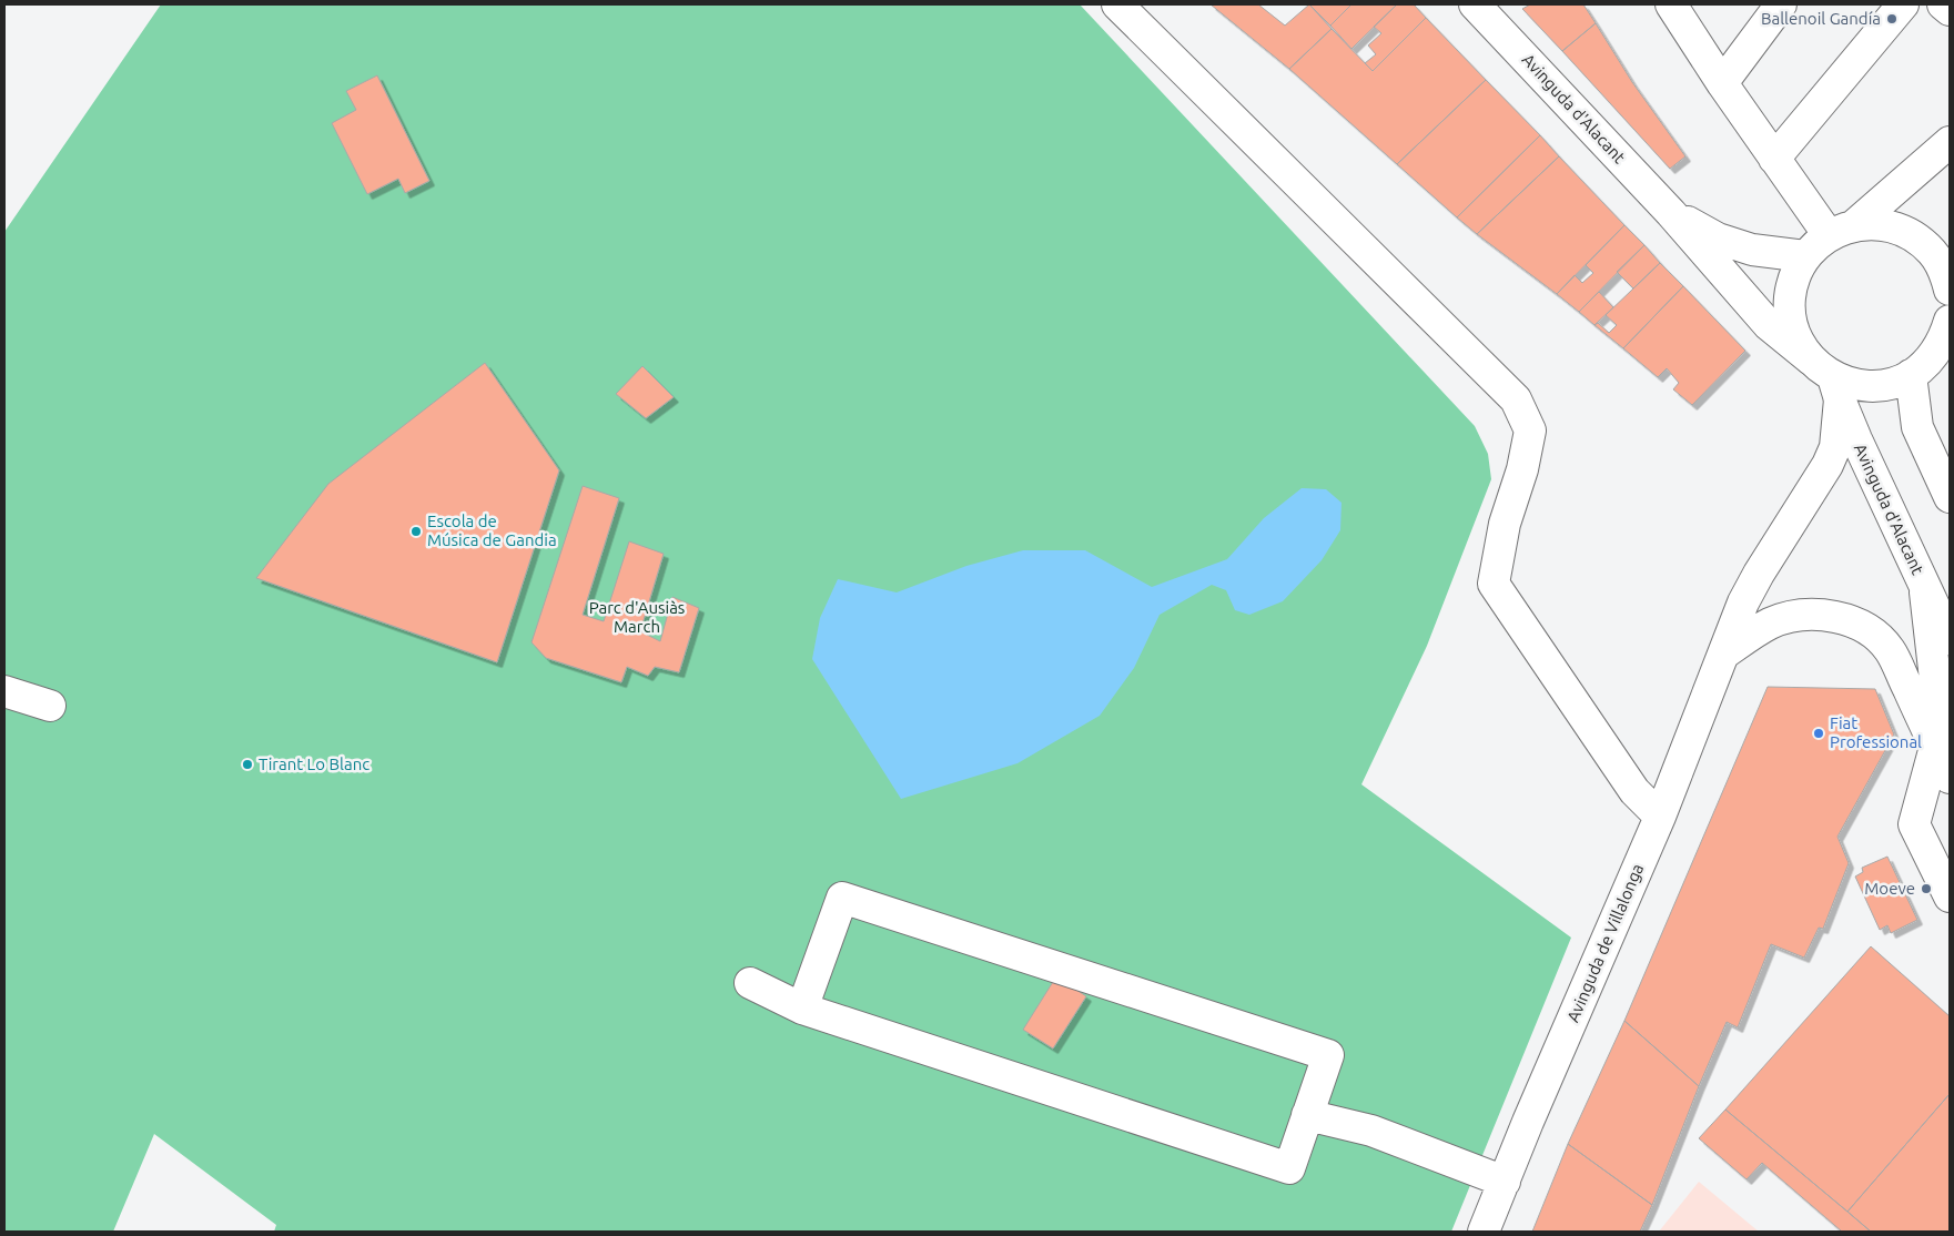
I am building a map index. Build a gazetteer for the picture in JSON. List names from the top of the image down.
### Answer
{
  "streets": {
    "street": ["Avinguda d'Alacant", "Avinguda de Villalonga"]
  },
  "crossings": [
    ["Avinguda d'Alacant", "Avinguda de Villalonga"]
  ],
  "parks": ["Parc d'Ausiàs March"],
  "places": [
    "Ballenoil Gandía",
    "Escola de Música de Gandia",
    "Fiat Professional",
    "Tirant Lo Blanc",
    "Moeve"
  ]
}
